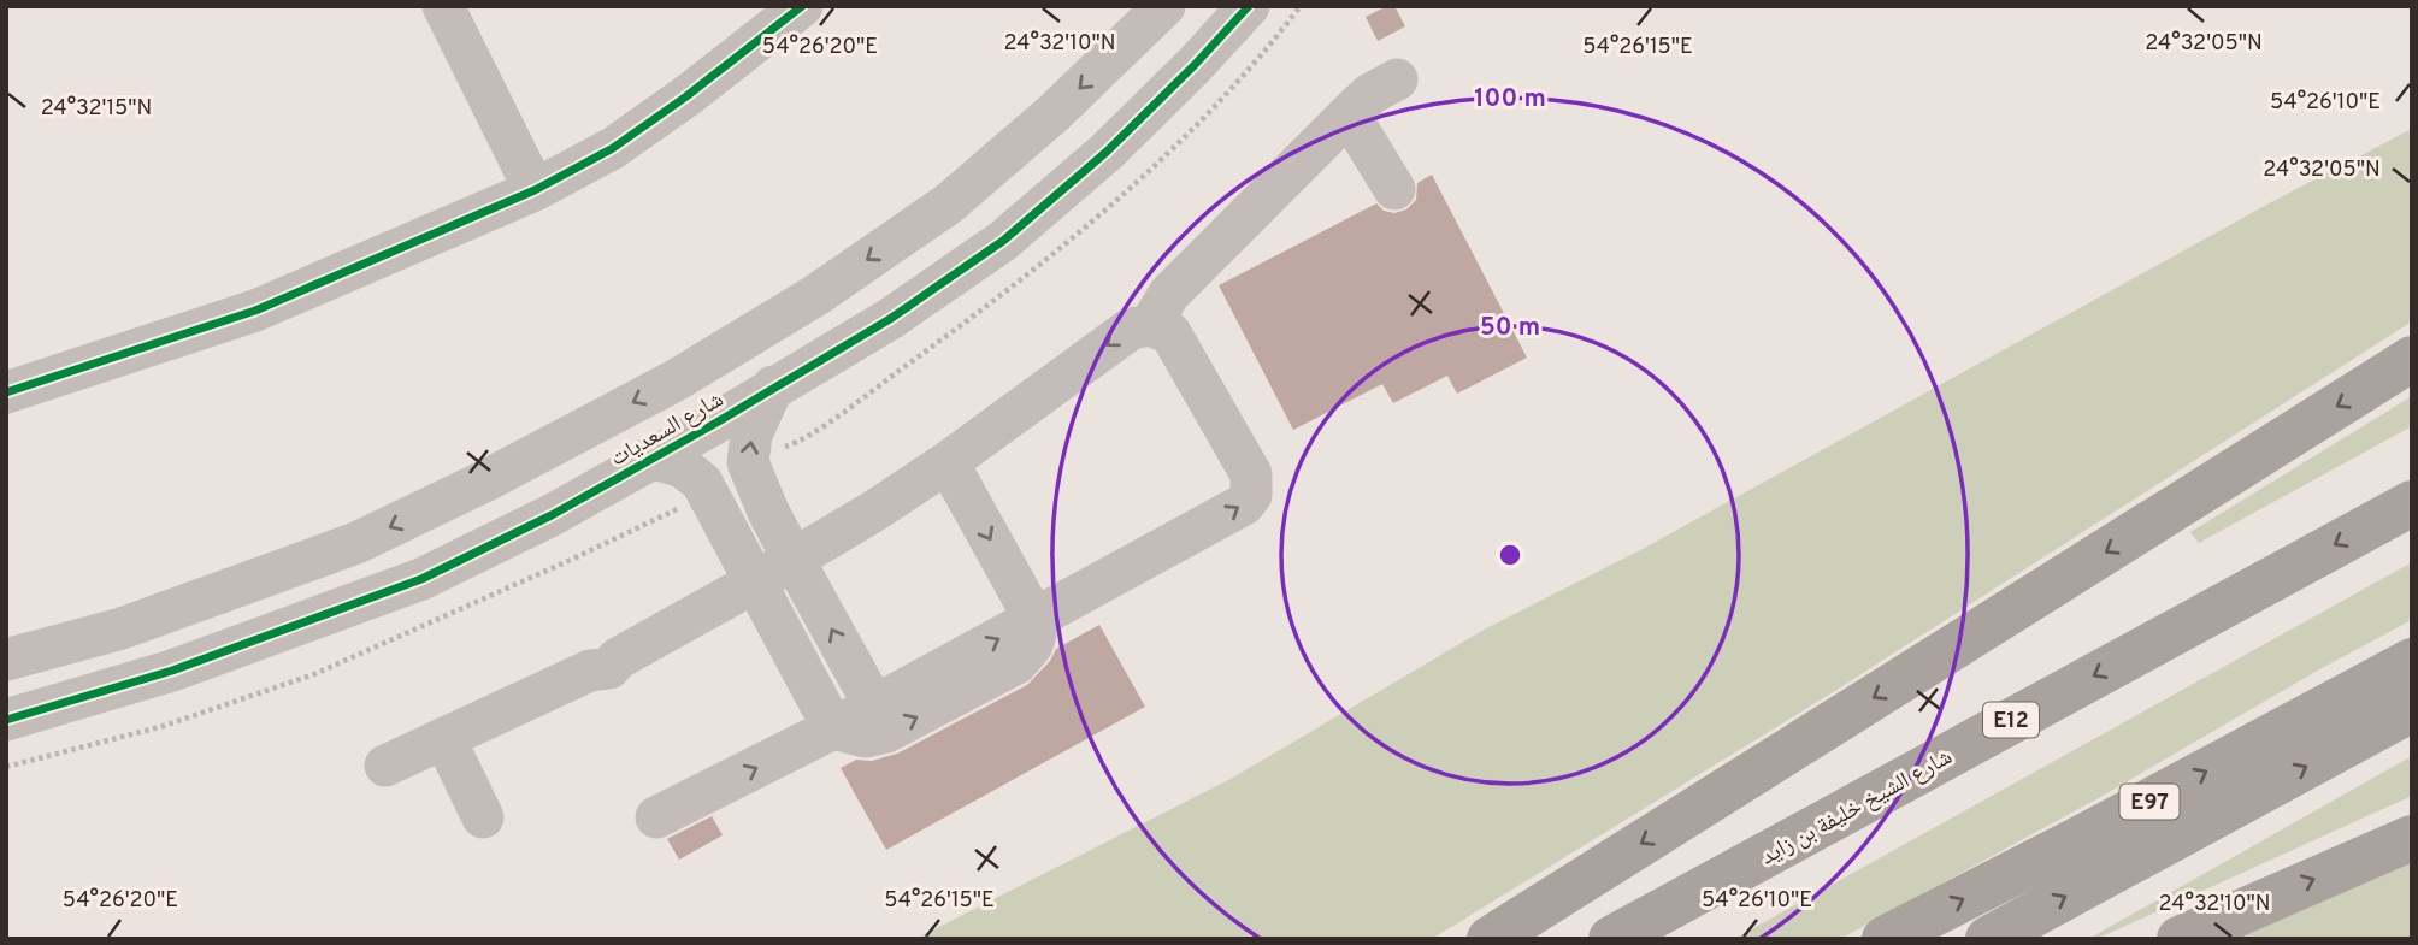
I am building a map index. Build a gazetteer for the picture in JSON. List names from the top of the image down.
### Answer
{
  "streets": {
    "highway": ["E12", "E97", "شارع الشيخ خليفة بن زايد"],
    "street": ["شارع السعديات"]
  },
  "coordinates": [
    "24°32'10\"N",
    "24°32'05\"N",
    "54°26'20\"E",
    "54°26'15\"E",
    "54°26'10\"E",
    "24°32'15\"N"
  ],
  "rings": ["100 m", "50 m"]
}
